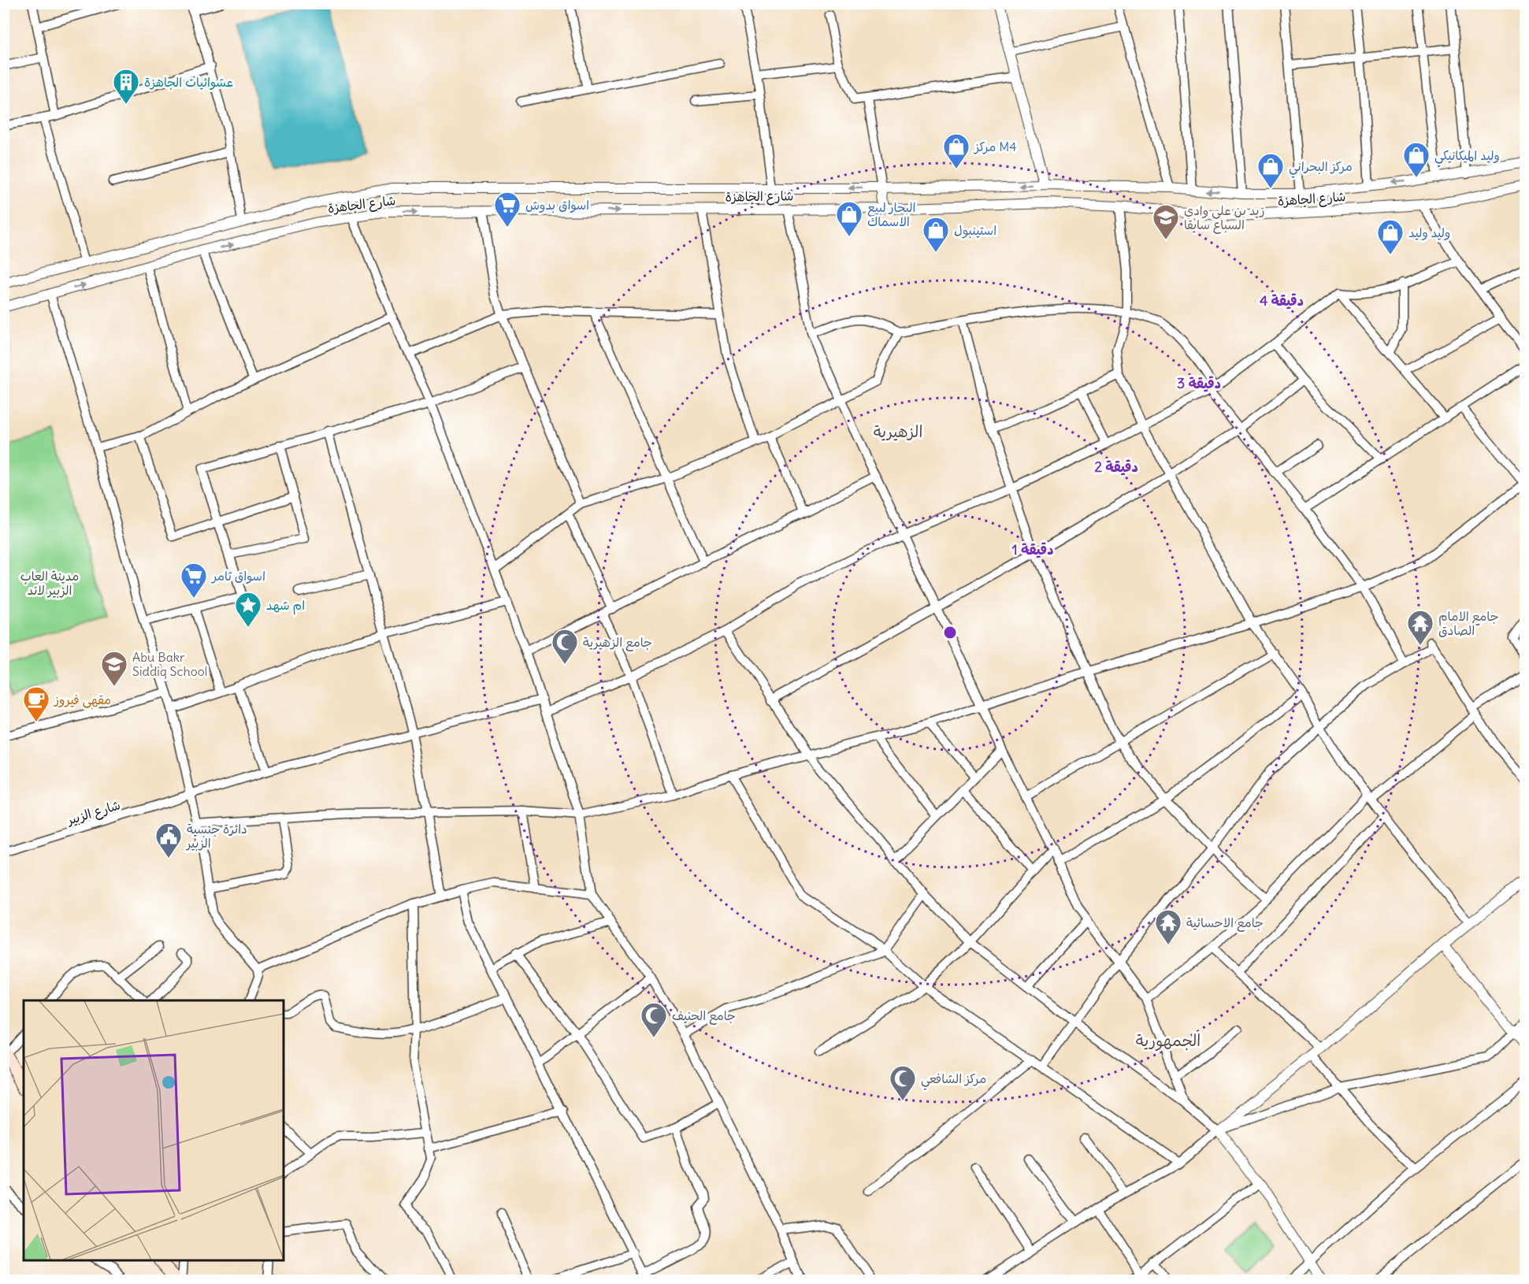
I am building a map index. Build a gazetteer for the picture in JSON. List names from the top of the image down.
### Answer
{
  "streets": {
    "street": ["شارع الجاهزة", "شارع الزبير"]
  },
  "districts": ["الزهيرية", "الجمهورية"],
  "parks": ["مدينة العاب الزبير لاند"],
  "places": {
    "building": ["عشوائيات الجاهزة"],
    "shop": [
      "مركز M4",
      "وليد الميكانيكي",
      "مركز البحراني",
      "البحار لبيع الاسماك",
      "استينبول",
      "وليد وليد"
    ],
    "supermarket": ["اسواق بدوش", "اسواق ثامر"],
    "school or university": ["زيد بن علي وادي السباع سابقا", "Abu Bakr Siddiq School"],
    "place": ["ام شهد"],
    "temple": ["جامع الامام الصادق", "جامع الاحسائية"],
    "mosque": ["جامع الزهيرية", "جامع الحنيف", "مركز الشافعي"],
    "cafe": ["مقهى فيروز"],
    "public building": ["دائرة جنسية الزبير"]
  },
  "rings": [
    "4 دقيقة",
    "3 دقيقة",
    "2 دقيقة",
    "1 دقيقة"
  ]
}
